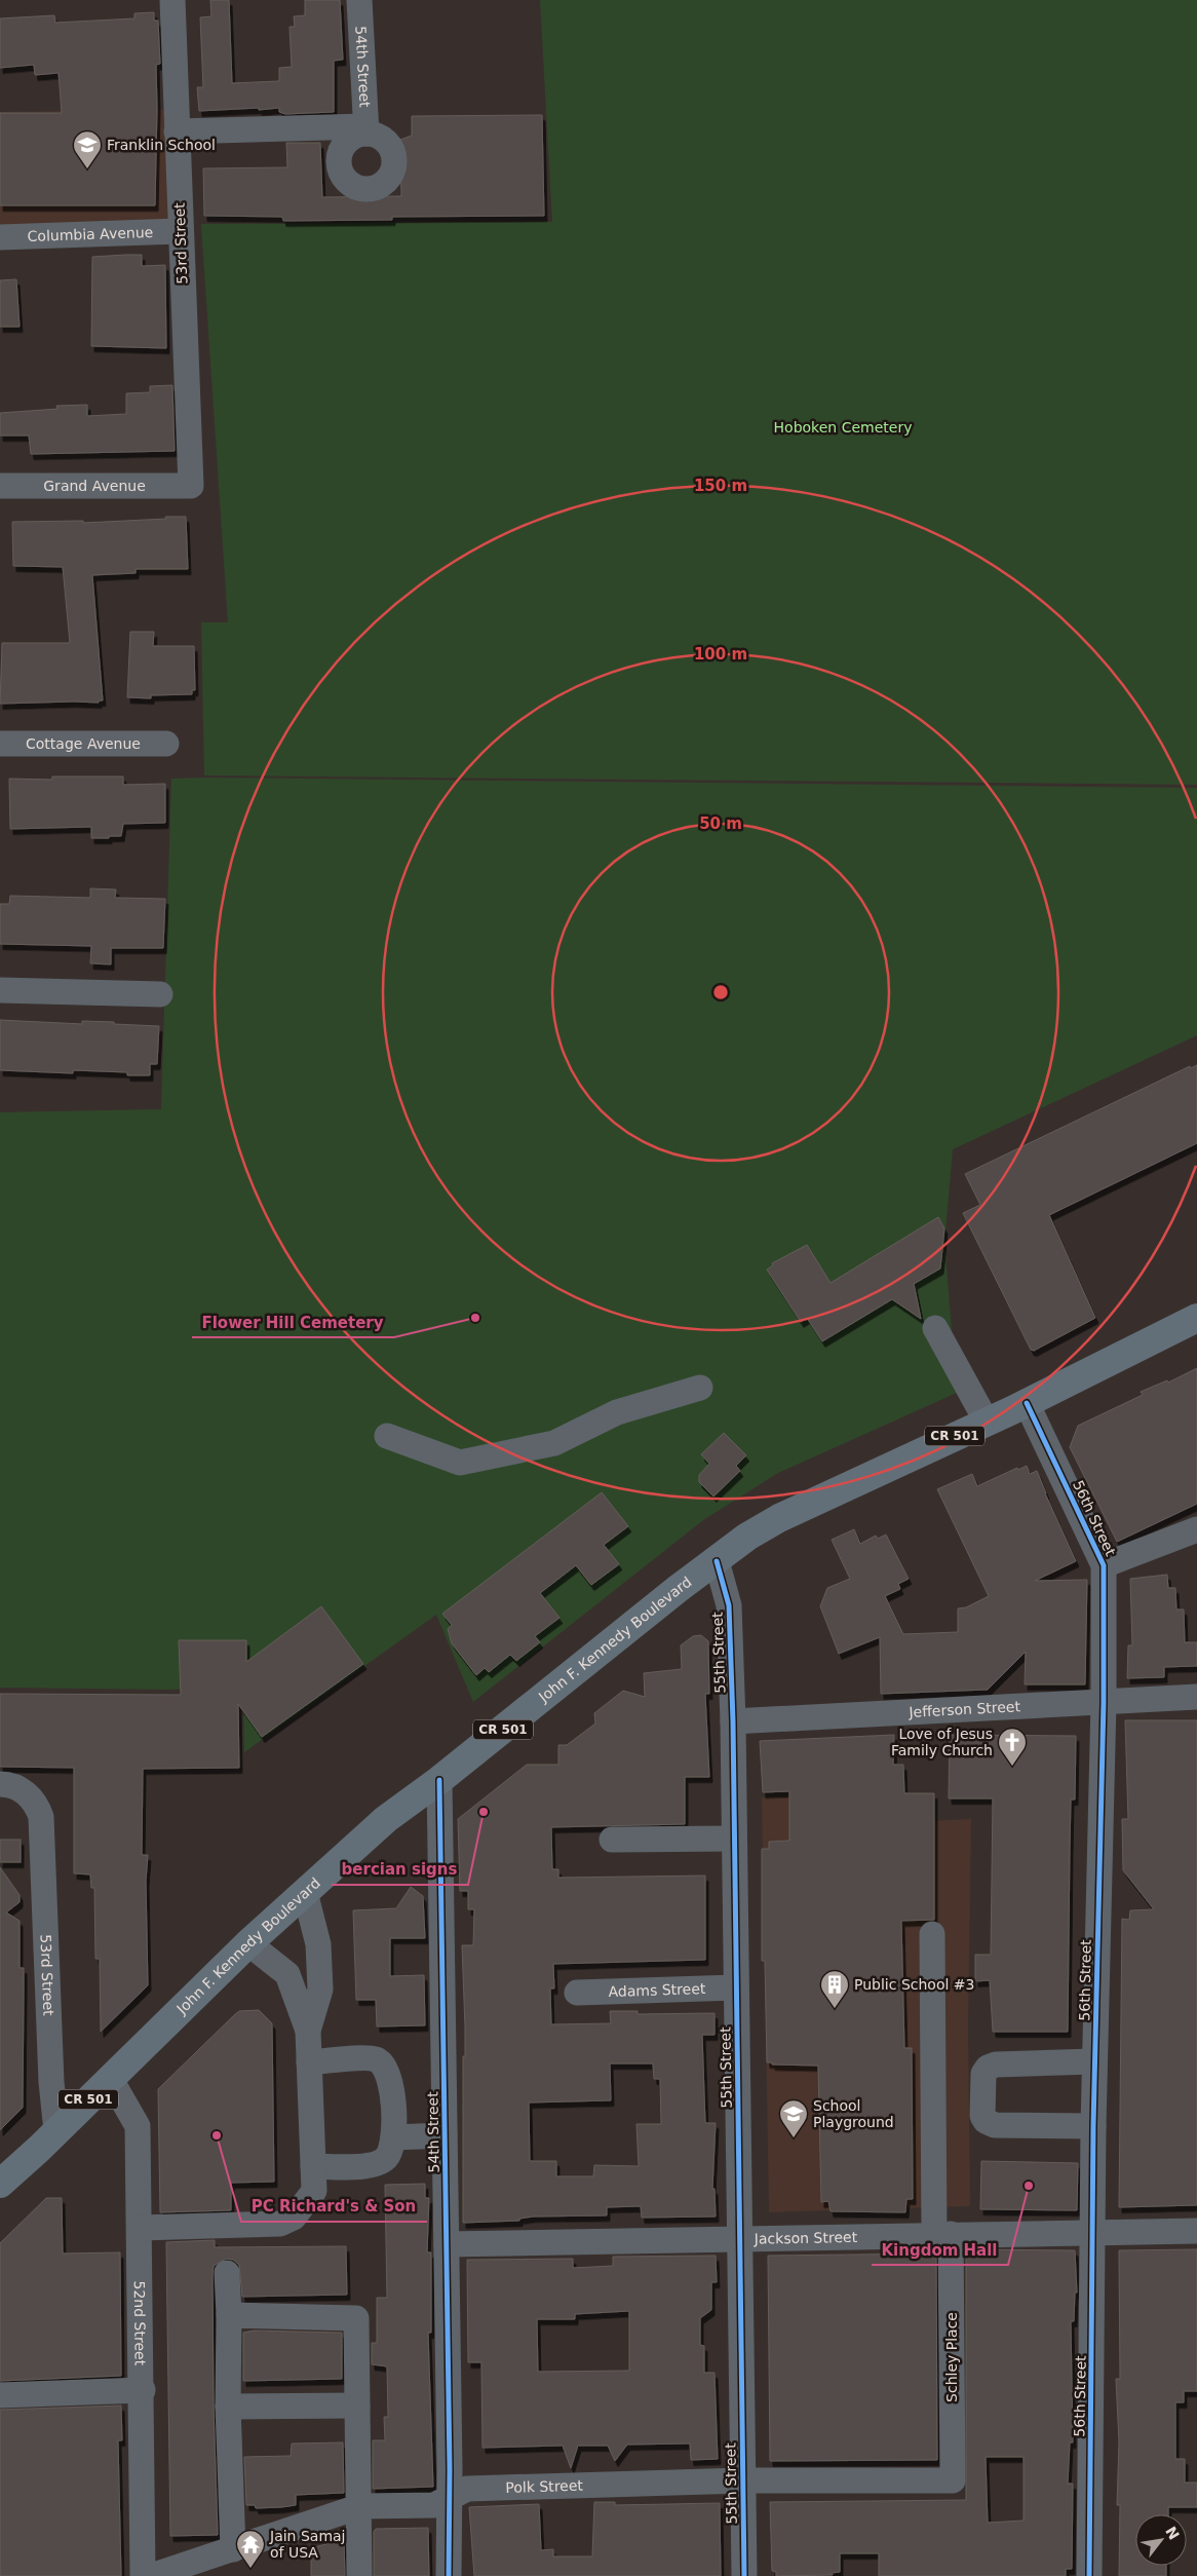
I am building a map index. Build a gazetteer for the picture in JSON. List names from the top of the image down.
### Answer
{
  "streets": {
    "main road": ["CR 501", "John F. Kennedy Boulevard"],
    "street": [
      "54th Street",
      "Columbia Avenue",
      "53rd Street",
      "Grand Avenue",
      "Cottage Avenue",
      "56th Street",
      "55th Street",
      "Jefferson Street",
      "Adams Street",
      "Jackson Street",
      "52nd Street",
      "Schley Place",
      "Polk Street"
    ]
  },
  "crossings": [
    ["54th Street", "53rd Street"],
    ["54th Street", "John F. Kennedy Boulevard"],
    ["54th Street", "Jackson Street"],
    ["54th Street", "Polk Street"],
    ["Columbia Avenue", "53rd Street"],
    ["53rd Street", "Grand Avenue"],
    ["53rd Street", "John F. Kennedy Boulevard"],
    ["56th Street", "John F. Kennedy Boulevard"],
    ["56th Street", "Jefferson Street"],
    ["56th Street", "Jackson Street"],
    ["John F. Kennedy Boulevard", "55th Street"],
    ["John F. Kennedy Boulevard", "52nd Street"],
    ["55th Street", "Jefferson Street"],
    ["55th Street", "Adams Street"],
    ["55th Street", "Jackson Street"],
    ["55th Street", "Polk Street"],
    ["Jackson Street", "Schley Place"],
    ["Schley Place", "Polk Street"]
  ],
  "parks": ["Hoboken Cemetery"],
  "places": {
    "school or university": ["Franklin School", "School Playground"],
    "other": [
      "Flower Hill Cemetery",
      "bercian signs",
      "PC Richard's & Son",
      "Kingdom Hall"
    ],
    "church": ["Love of Jesus Family Church"],
    "building": ["Public School #3"],
    "temple": ["Jain Samaj of USA"]
  },
  "north": "top right",
  "rings": ["150 m", "100 m", "50 m"]
}
